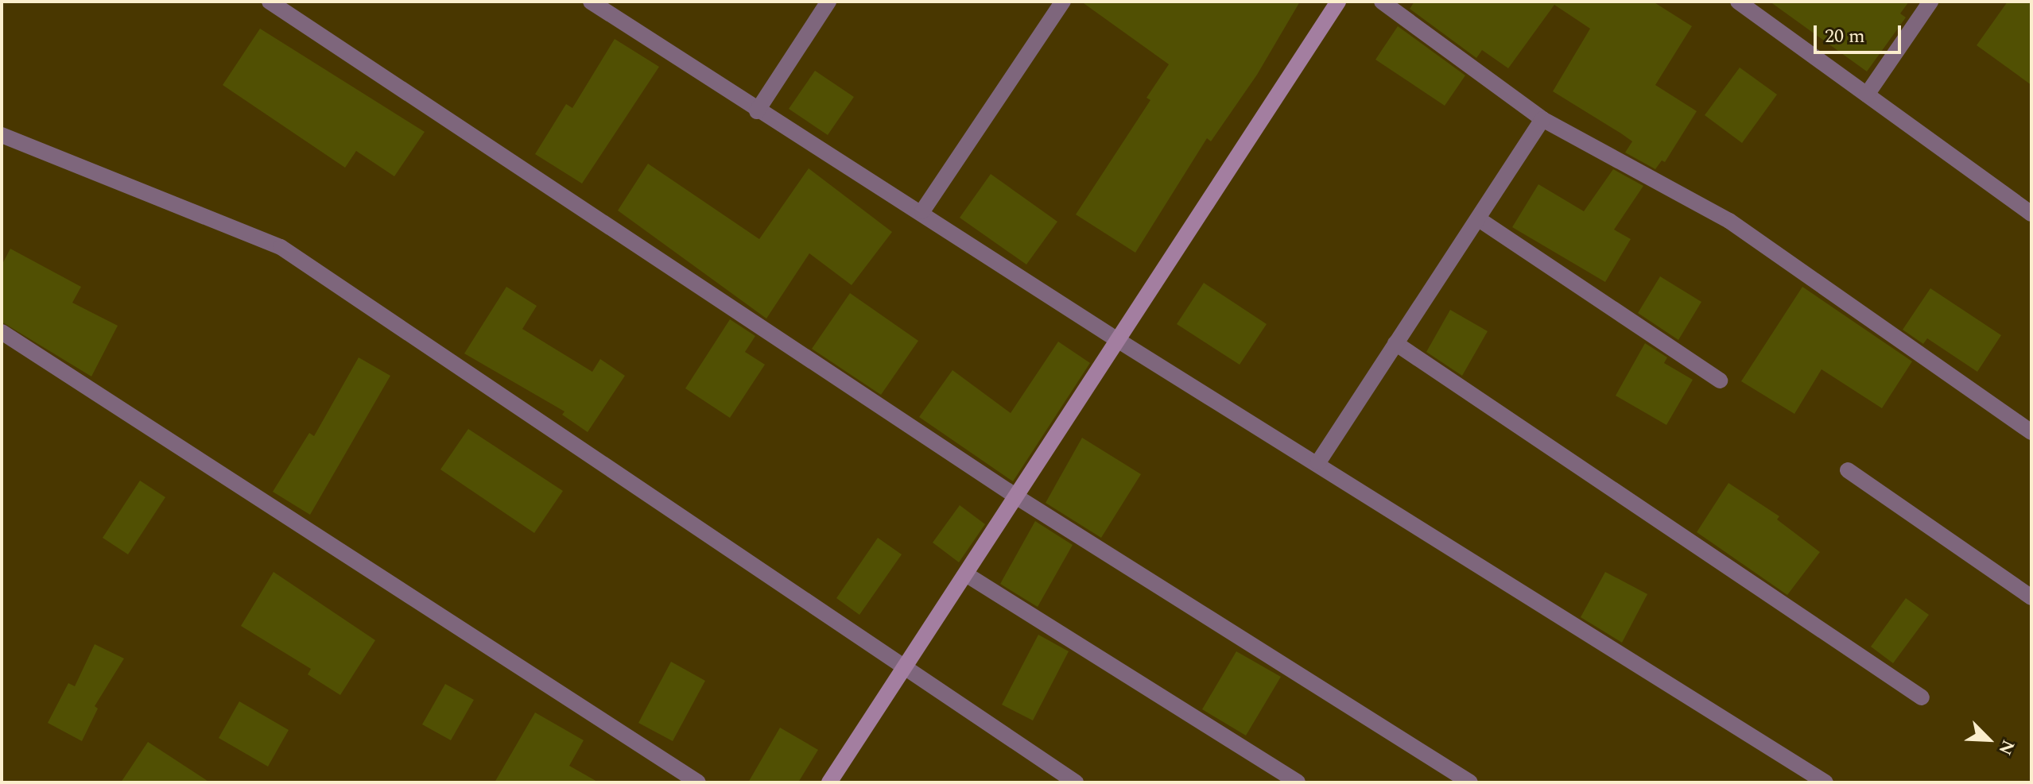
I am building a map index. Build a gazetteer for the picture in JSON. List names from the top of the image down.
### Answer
{
  "scale_bar": "20 m",
  "north": "bottom right"
}
